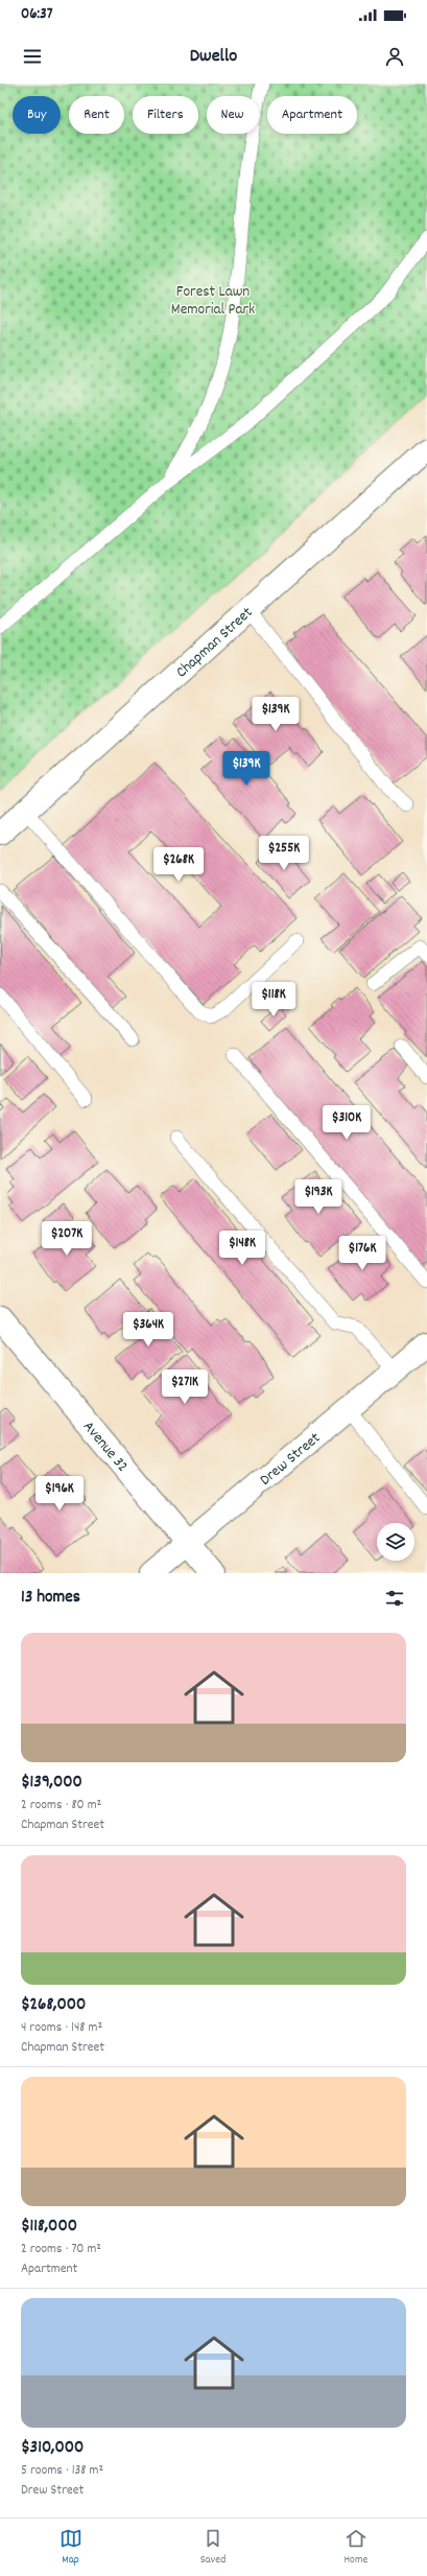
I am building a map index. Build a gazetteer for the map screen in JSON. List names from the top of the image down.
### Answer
{
  "streets": {
    "street": ["Chapman Street", "Avenue 32", "Drew Street"]
  },
  "crossings": [
    ["Avenue 32", "Drew Street"]
  ],
  "parks": ["Forest Lawn Memorial Park"],
  "page": {
    "status": "06:37",
    "header": "Dwello",
    "chip": [
      "Buy",
      "Rent",
      "Filters",
      "New",
      "Apartment"
    ],
    "price": [
      "$139K",
      "$139K",
      "$255K",
      "$268K",
      "$118K",
      "$310K",
      "$193K",
      "$207K",
      "$148K",
      "$176K",
      "$364K",
      "$271K",
      "$196K"
    ],
    "heading": "13 homes",
    "list": [
      {
        "name": "$139,000",
        "note": "2 rooms · 80 m² · Chapman Street"
      },
      {
        "name": "$268,000",
        "note": "4 rooms · 148 m² · Chapman Street"
      },
      {
        "name": "$118,000",
        "note": "2 rooms · 70 m² · Apartment"
      },
      {
        "name": "$310,000",
        "note": "5 rooms · 138 m² · Drew Street"
      }
    ],
    "tabs": ["Map", "Saved", "Home"]
  }
}
